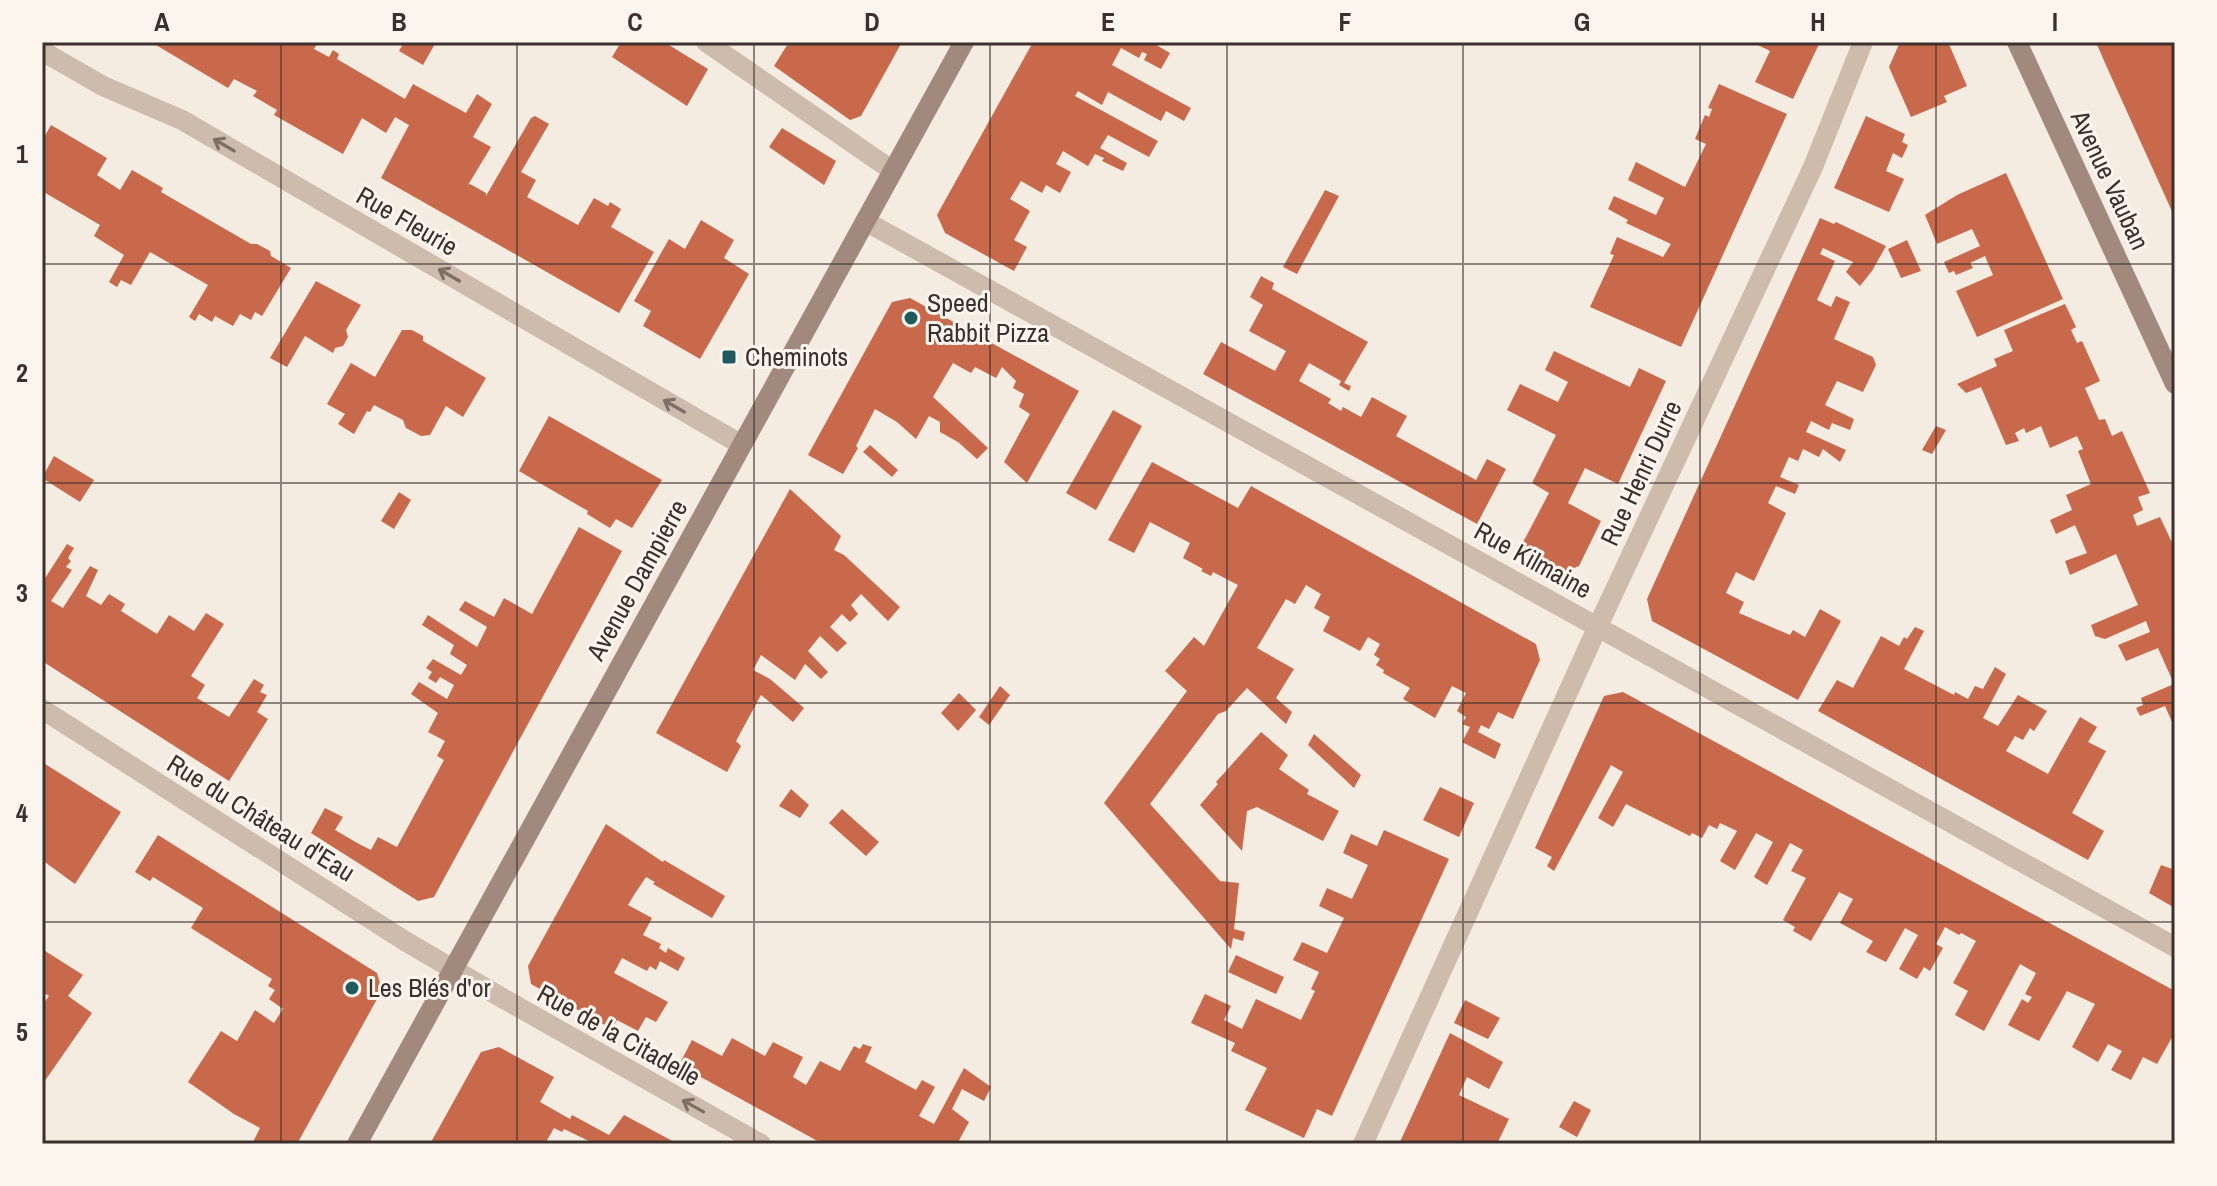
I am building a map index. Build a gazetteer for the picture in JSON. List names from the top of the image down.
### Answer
{
  "streets": {
    "main road": ["Avenue Vauban", "Avenue Dampierre"],
    "street": [
      "Rue Fleurie",
      "Rue Henri Durre",
      "Rue Kilmaine",
      "Rue du Château d'Eau",
      "Rue de la Citadelle"
    ]
  },
  "crossings": [
    ["Rue Fleurie", "Avenue Dampierre"],
    ["Rue Henri Durre", "Rue Kilmaine"],
    ["Rue Kilmaine", "Avenue Dampierre"],
    ["Avenue Dampierre", "Rue du Château d'Eau"],
    ["Avenue Dampierre", "Rue de la Citadelle"],
    ["Rue du Château d'Eau", "Rue de la Citadelle"]
  ],
  "one_way": ["Rue Fleurie", "Rue de la Citadelle"],
  "places": {
    "other": ["Speed Rabbit Pizza", "Les Blés d'or"],
    "transit": ["Cheminots"]
  },
  "grid": {
    "columns": [
      "A",
      "B",
      "C",
      "D",
      "E",
      "F",
      "G",
      "H",
      "I"
    ],
    "rows": [
      "1",
      "2",
      "3",
      "4",
      "5"
    ]
  }
}
